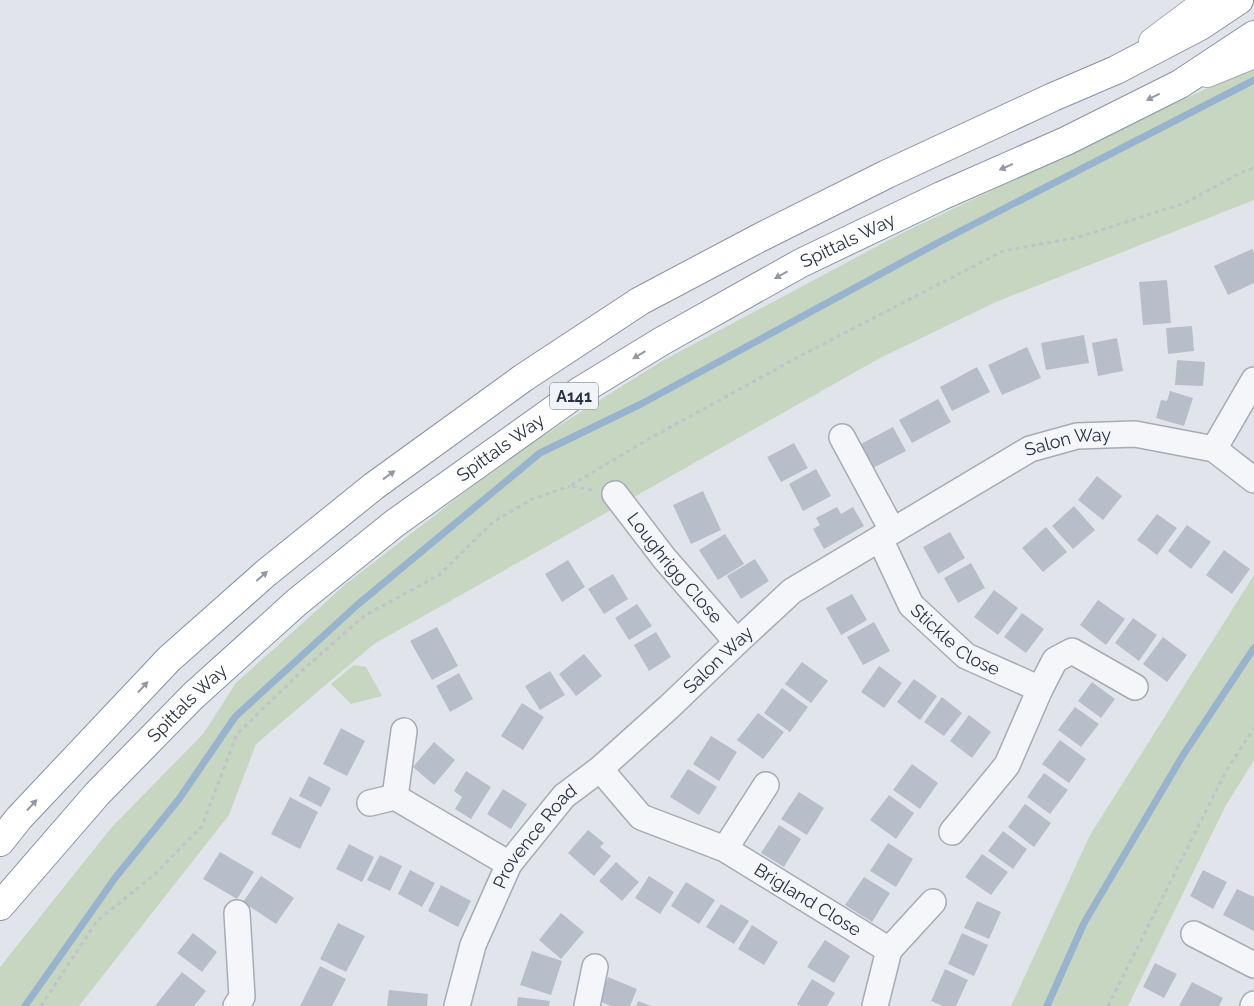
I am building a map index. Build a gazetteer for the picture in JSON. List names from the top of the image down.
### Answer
{
  "streets": {
    "main road": ["Spittals Way", "A141"],
    "street": [
      "Salon Way",
      "Loughrigg Close",
      "Stickle Close",
      "Provence Road",
      "Brigland Close"
    ]
  },
  "crossings": [
    ["Salon Way", "Loughrigg Close"],
    ["Salon Way", "Stickle Close"],
    ["Salon Way", "Provence Road"],
    ["Provence Road", "Brigland Close"]
  ]
}
